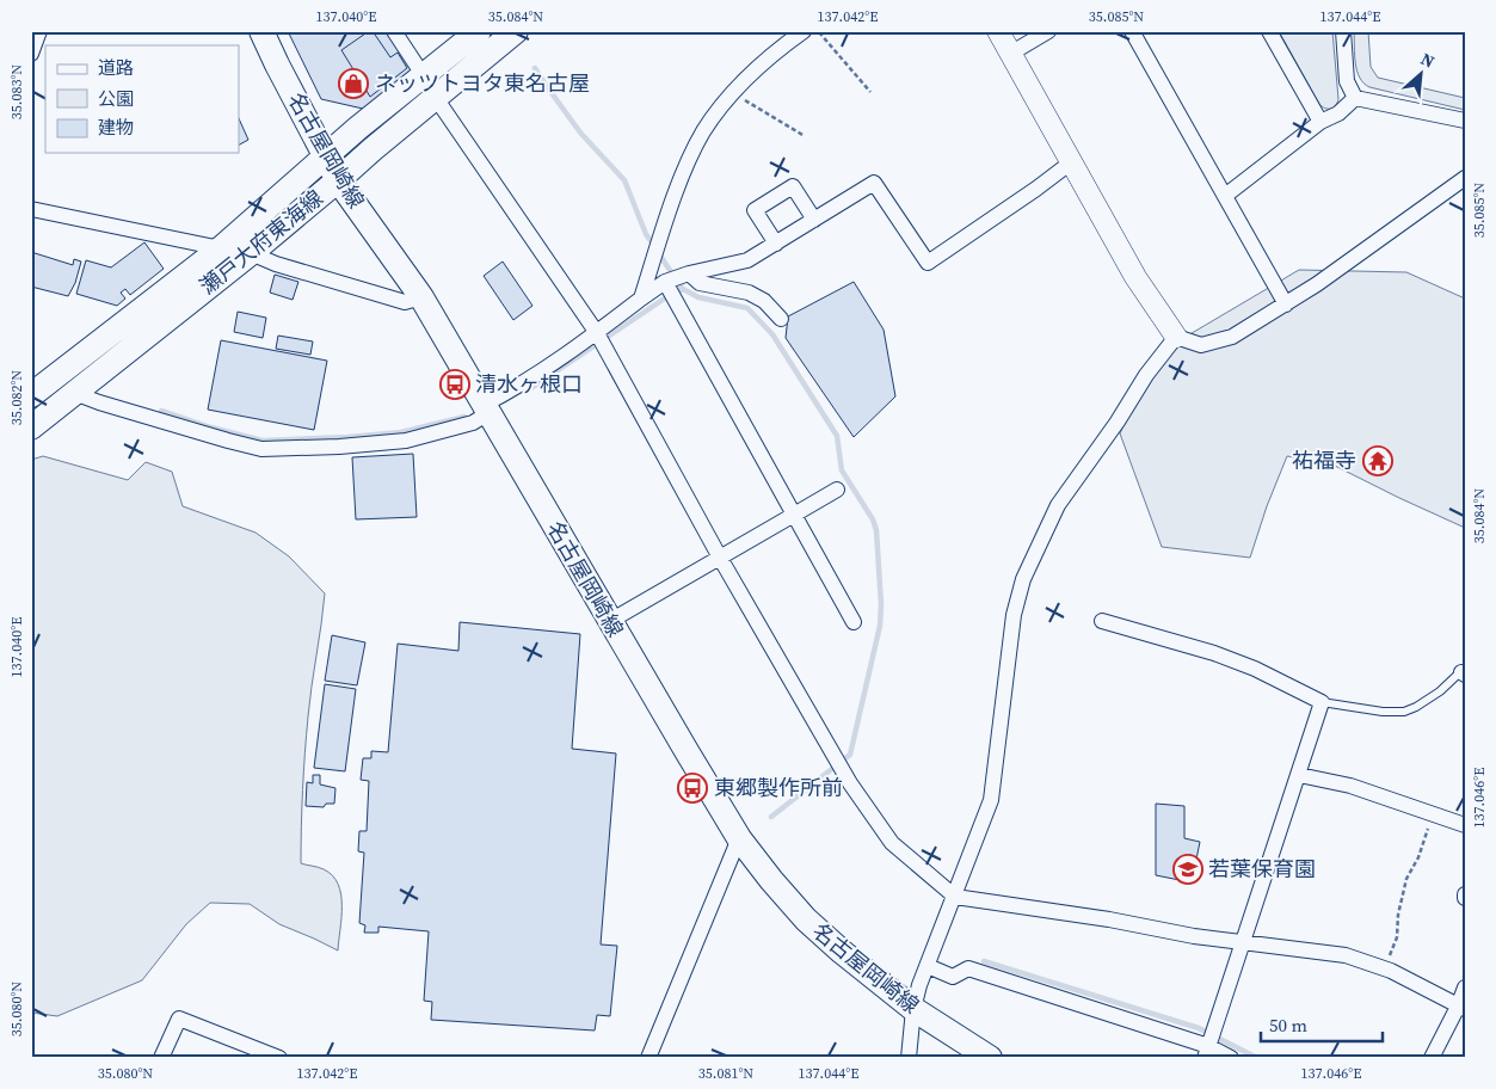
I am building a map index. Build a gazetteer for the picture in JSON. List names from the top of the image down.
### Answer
{
  "streets": {
    "main road": ["名古屋岡崎線", "瀬戸大府東海線"]
  },
  "crossings": [
    ["名古屋岡崎線", "瀬戸大府東海線"]
  ],
  "places": {
    "shop": ["ネッツトヨタ東名古屋"],
    "bus stop": ["清水ヶ根口", "東郷製作所前"],
    "temple": ["祐福寺"],
    "school or university": ["若葉保育園"]
  },
  "legend": ["道路", "公園", "建物"],
  "scale_bar": "50 m",
  "north": "top right",
  "coordinates": [
    "137.040°E",
    "35.084°N",
    "137.042°E",
    "35.085°N",
    "137.044°E",
    "35.083°N",
    "35.082°N",
    "137.046°E",
    "35.080°N",
    "35.081°N"
  ]
}
